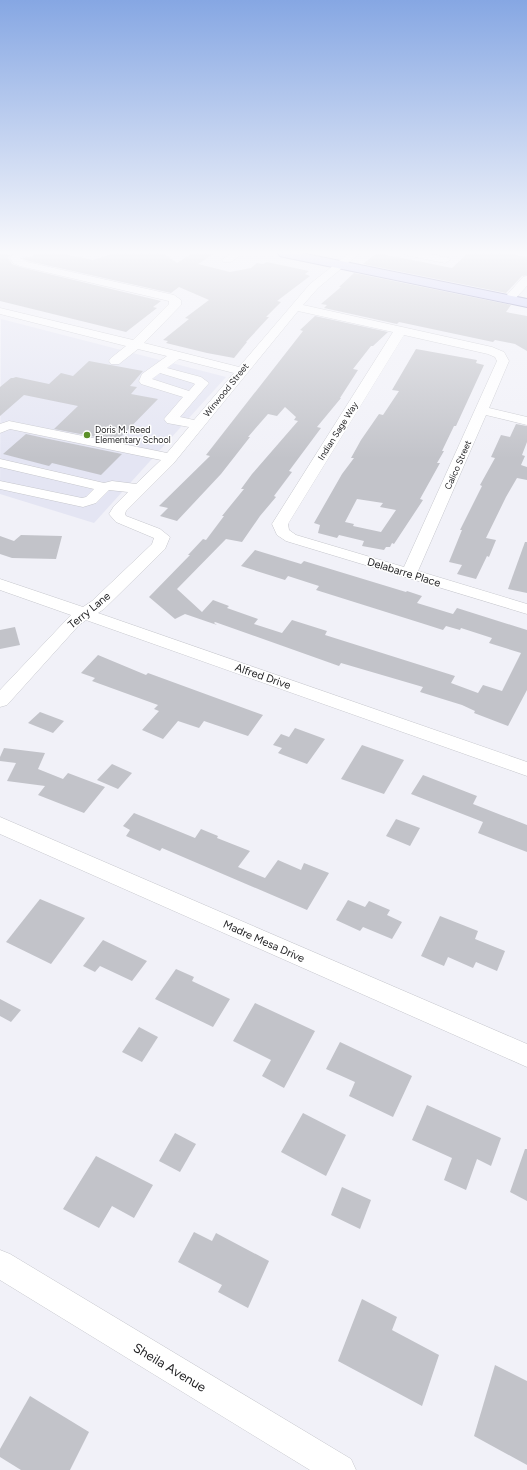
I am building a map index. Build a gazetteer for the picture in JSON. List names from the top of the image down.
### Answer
{
  "streets": {
    "street": [
      "Winwood Street",
      "Indian Sage Way",
      "Calico Street",
      "Delabarre Place",
      "Terry Lane",
      "Alfred Drive",
      "Madre Mesa Drive",
      "Sheila Avenue"
    ]
  },
  "crossings": [
    ["Winwood Street", "Terry Lane"],
    ["Indian Sage Way", "Calico Street"],
    ["Indian Sage Way", "Delabarre Place"],
    ["Calico Street", "Delabarre Place"],
    ["Terry Lane", "Alfred Drive"]
  ],
  "places": ["Doris M. Reed Elementary School"]
}
